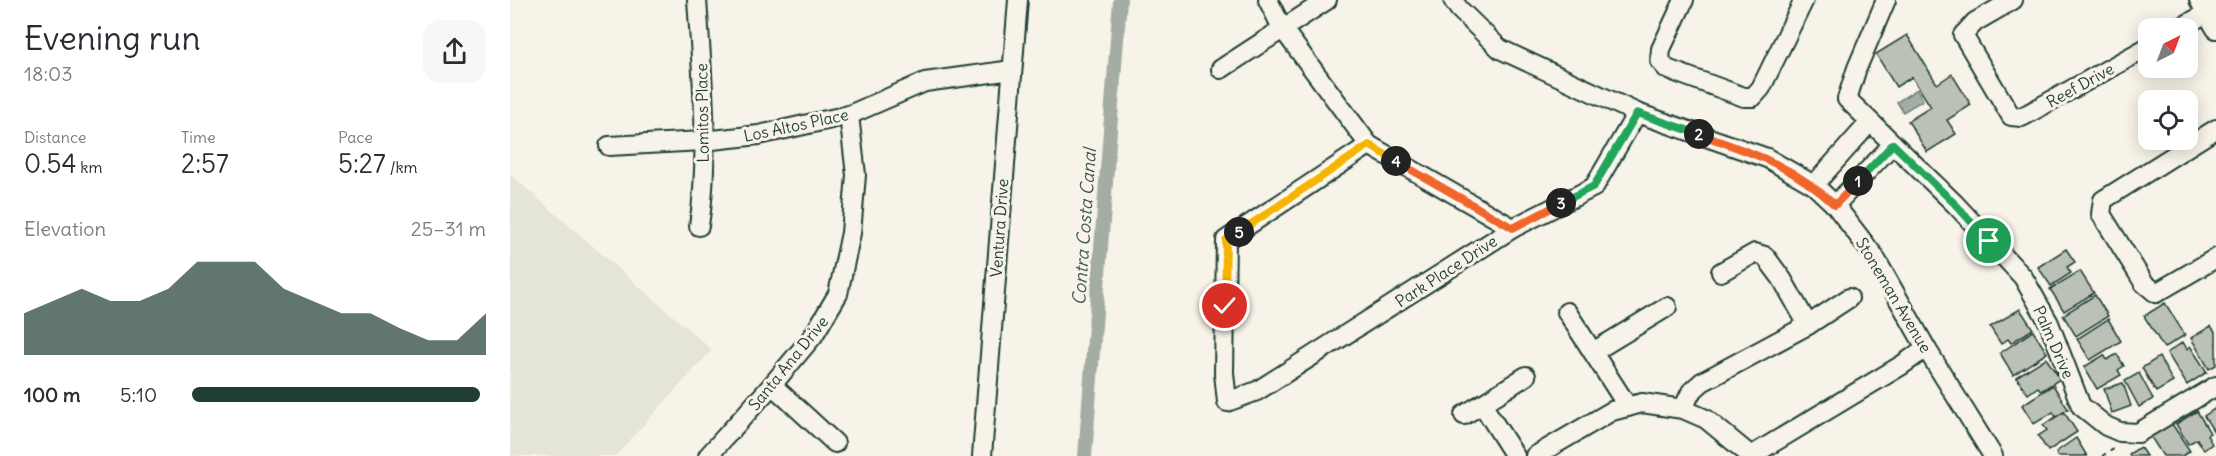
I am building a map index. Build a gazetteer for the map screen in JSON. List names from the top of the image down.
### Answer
{
  "streets": {
    "street": [
      "Reef Drive",
      "Lomitos Place",
      "Los Altos Place",
      "Ventura Drive",
      "Park Place Drive",
      "Stoneman Avenue",
      "Palm Drive",
      "Santa Ana Drive"
    ]
  },
  "crossings": [
    ["Lomitos Place", "Los Altos Place"],
    ["Los Altos Place", "Ventura Drive"],
    ["Los Altos Place", "Santa Ana Drive"],
    ["Park Place Drive", "Stoneman Avenue"]
  ],
  "water": ["Contra Costa Canal"],
  "north": "top right",
  "page": {
    "heading": ["Evening run", "18:03"],
    "stats": [
      ["Distance", "0.54 km"],
      ["Time", "2:57"],
      ["Pace", "5:27 /km"]
    ],
    "pins": [
      "2",
      "4",
      "1",
      "3",
      "5"
    ],
    "chart": ["Elevation", "25–31 m"],
    "list": [
      {
        "name": "100 m",
        "note": "5:10"
      }
    ]
  }
}
